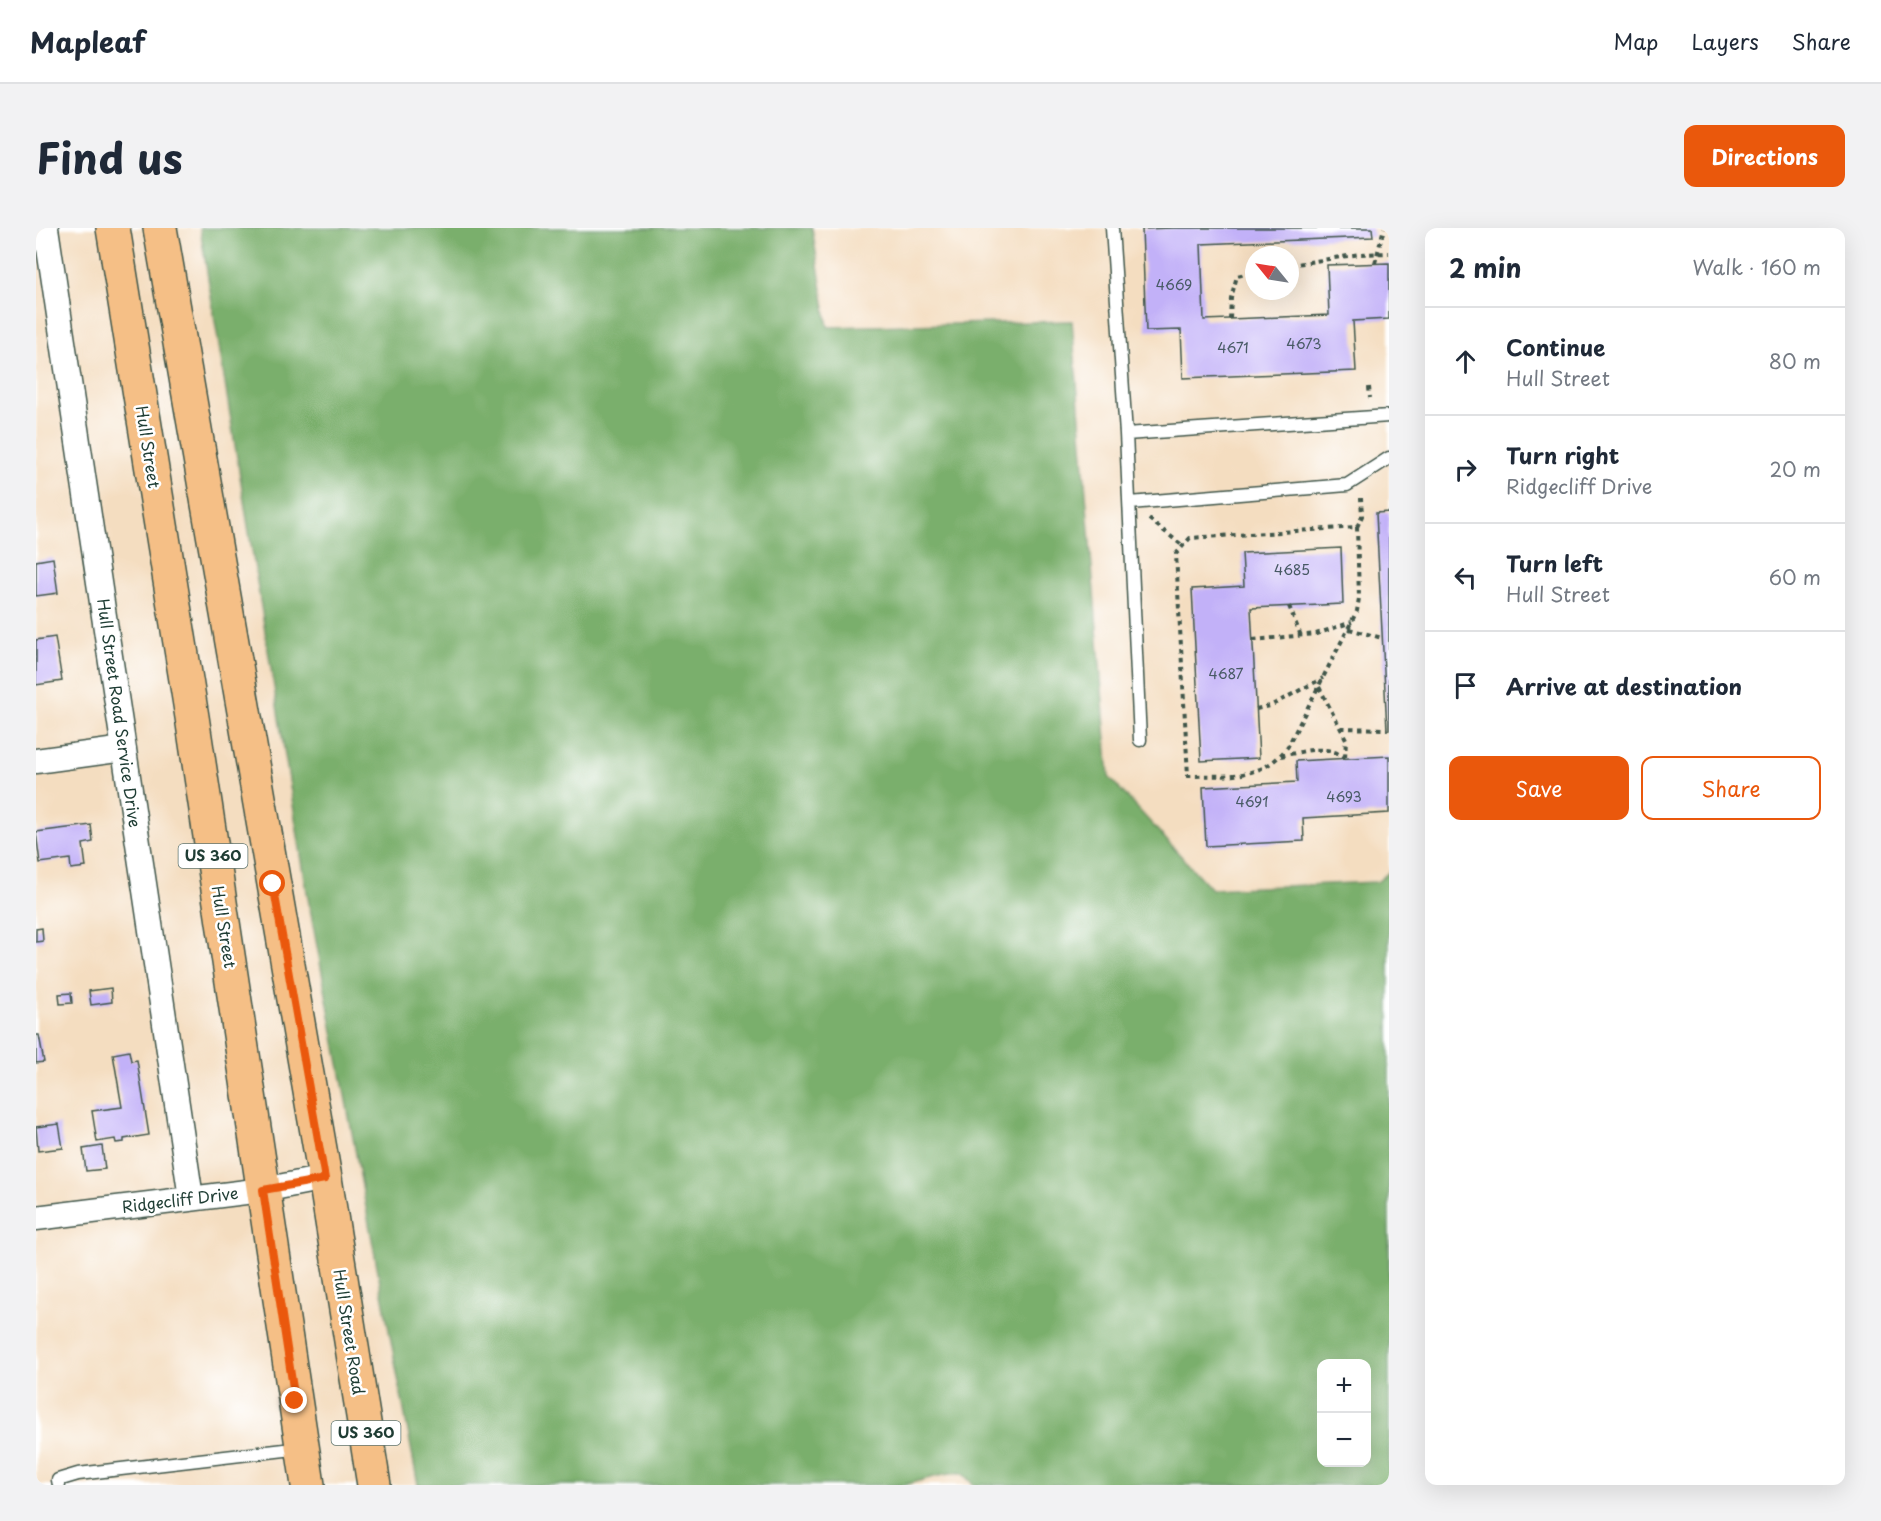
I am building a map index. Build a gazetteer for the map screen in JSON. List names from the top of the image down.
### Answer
{
  "streets": {
    "main road": ["Hull Street", "US 360", "Hull Street Road"],
    "street": ["Hull Street Road Service Drive", "Ridgecliff Drive"]
  },
  "crossings": [
    ["Hull Street", "Ridgecliff Drive"],
    ["Hull Street Road Service Drive", "Ridgecliff Drive"],
    ["US 360", "Ridgecliff Drive"],
    ["US 360", "Hull Street Road"],
    ["Ridgecliff Drive", "Hull Street Road"]
  ],
  "house_numbers": [
    "4669",
    "4673",
    "4671",
    "4685",
    "4687",
    "4693",
    "4691"
  ],
  "north": "top left",
  "page": {
    "header": "Mapleaf",
    "nav": ["Map", "Layers", "Share"],
    "title": "Find us",
    "buttons": [
      "Directions",
      ["Save", "Share"]
    ],
    "heading": ["2 min", "Walk · 160 m"],
    "list": [
      ["Continue", "Hull Street", "80 m"],
      ["Turn right", "Ridgecliff Drive", "20 m"],
      ["Turn left", "Hull Street", "60 m"],
      "Arrive at destination"
    ],
    "map_buttons": ["+", "−"]
  }
}
